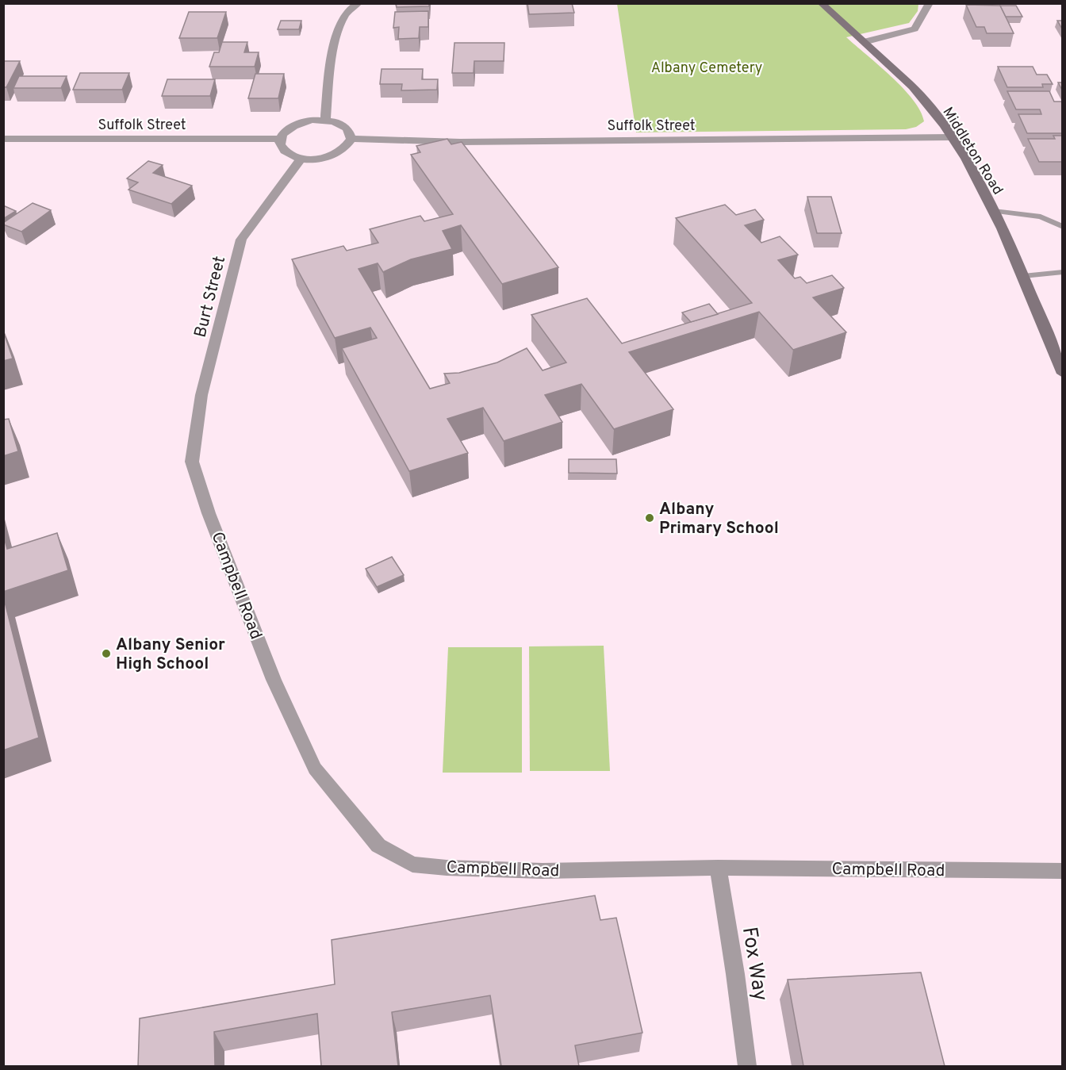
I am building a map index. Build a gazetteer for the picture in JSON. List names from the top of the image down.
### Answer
{
  "streets": {
    "main road": ["Middleton Road"],
    "street": [
      "Suffolk Street",
      "Burt Street",
      "Campbell Road",
      "Fox Way"
    ]
  },
  "crossings": [
    ["Suffolk Street", "Middleton Road"],
    ["Burt Street", "Campbell Road"],
    ["Campbell Road", "Fox Way"]
  ],
  "parks": ["Albany Cemetery"],
  "places": ["Albany Primary School", "Albany Senior High School"]
}
